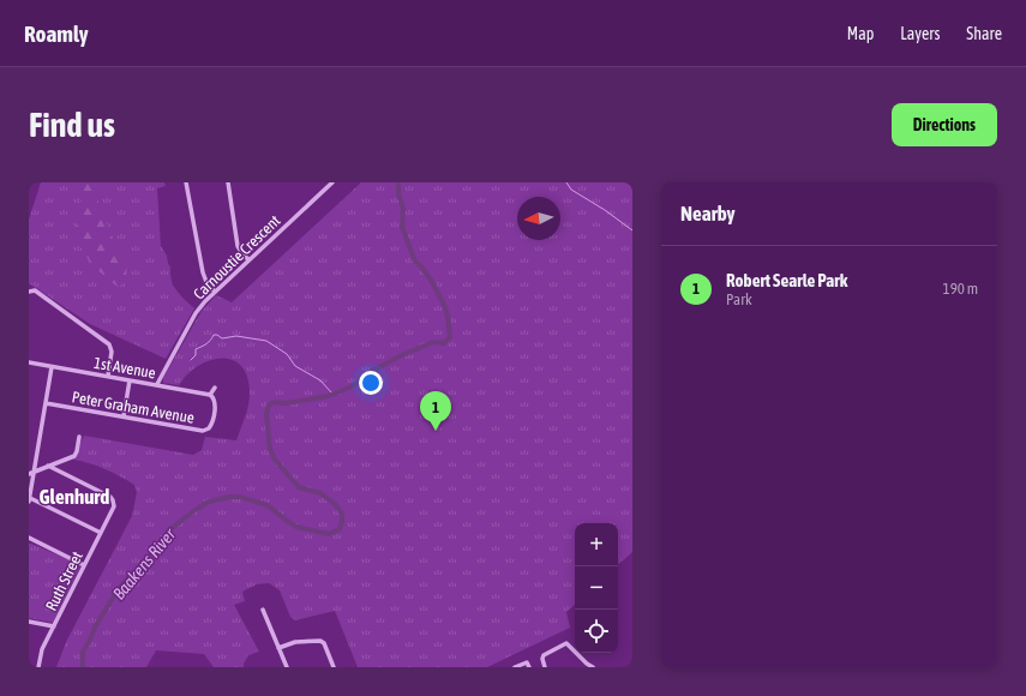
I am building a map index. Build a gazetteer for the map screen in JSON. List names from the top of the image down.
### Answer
{
  "streets": {
    "street": [
      "Carnoustie Crescent",
      "1st Avenue",
      "Peter Graham Avenue",
      "Ruth Street"
    ]
  },
  "crossings": [
    ["Carnoustie Crescent", "1st Avenue"],
    ["1st Avenue", "Peter Graham Avenue"]
  ],
  "districts": ["Glenhurd"],
  "water": ["Baakens River"],
  "north": "left",
  "page": {
    "header": "Roamly",
    "nav": ["Map", "Layers", "Share"],
    "buttons": "Directions",
    "title": "Find us",
    "heading": "Nearby",
    "list": [
      {
        "mark": "1",
        "name": "Robert Searle Park",
        "note": "Park",
        "value": "190 m"
      }
    ],
    "pins": "1",
    "map_buttons": ["+", "−"]
  }
}
